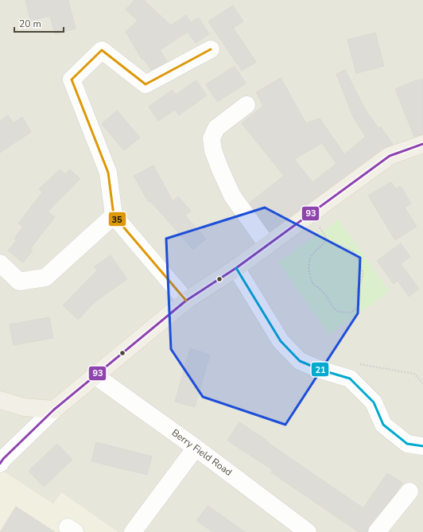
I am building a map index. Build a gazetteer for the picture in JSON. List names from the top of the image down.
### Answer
{
  "streets": {
    "street": ["Berry Field Road"]
  },
  "lines": ["transit line 35", "transit line 93", "transit line 21"],
  "scale_bar": "20 m"
}
